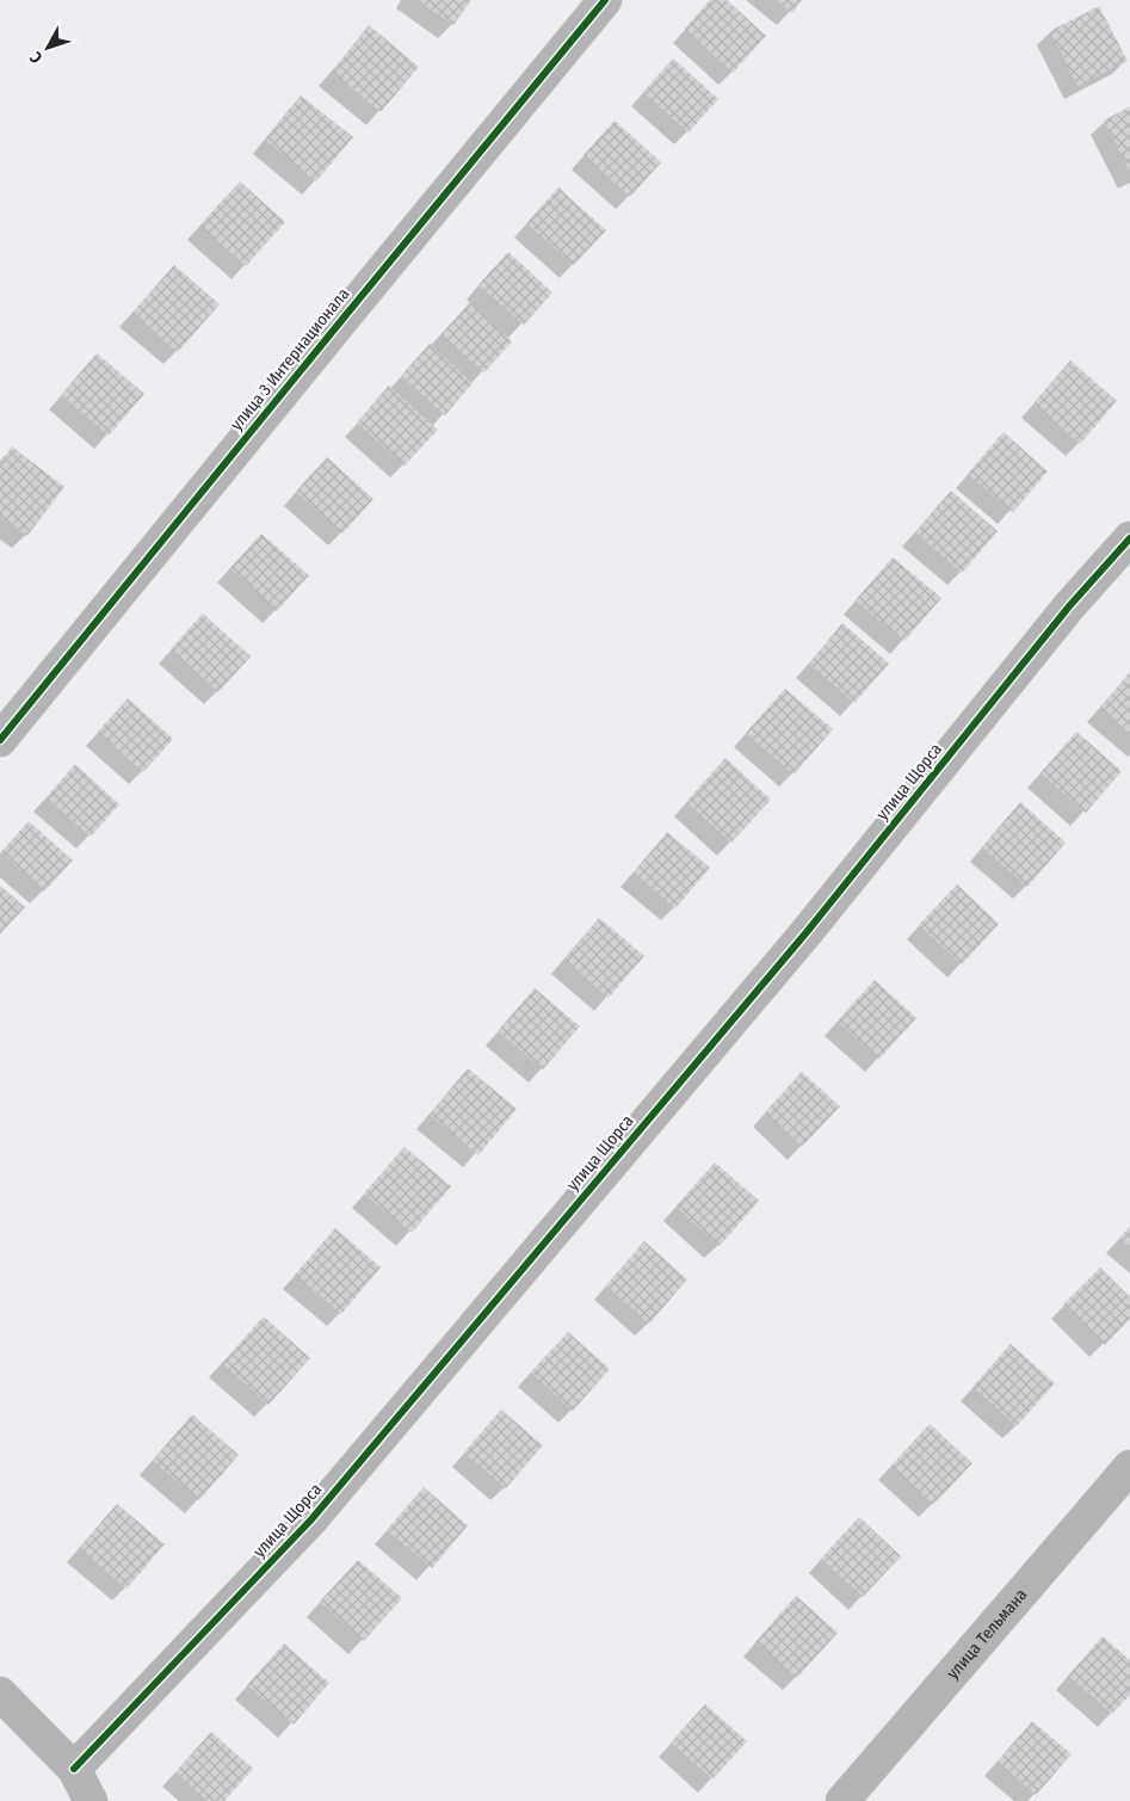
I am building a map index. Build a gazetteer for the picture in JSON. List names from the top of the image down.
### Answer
{
  "streets": {
    "street": ["улица 3 Интернационала", "улица Щорса", "улица Тельмана"]
  },
  "north": "bottom left"
}
